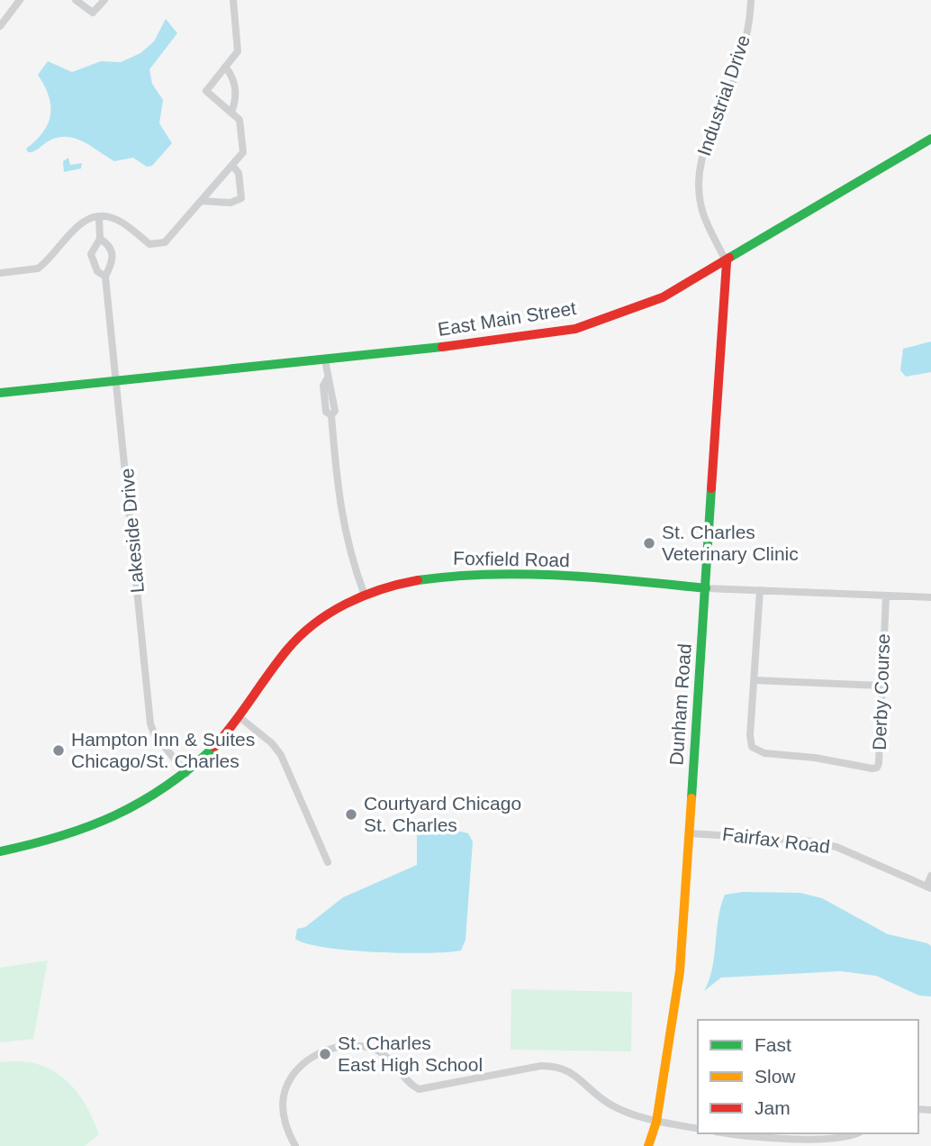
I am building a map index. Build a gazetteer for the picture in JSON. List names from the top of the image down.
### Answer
{
  "streets": {
    "street": [
      "Industrial Drive",
      "East Main Street",
      "Lakeside Drive",
      "Foxfield Road",
      "Derby Course",
      "Dunham Road",
      "Fairfax Road"
    ]
  },
  "crossings": [
    ["Industrial Drive", "East Main Street"],
    ["Industrial Drive", "Dunham Road"],
    ["East Main Street", "Lakeside Drive"],
    ["East Main Street", "Dunham Road"],
    ["Lakeside Drive", "Foxfield Road"],
    ["Foxfield Road", "Derby Course"],
    ["Foxfield Road", "Dunham Road"],
    ["Dunham Road", "Fairfax Road"]
  ],
  "places": [
    "St. Charles Veterinary Clinic",
    "Hampton Inn & Suites Chicago/St. Charles",
    "Courtyard Chicago St. Charles",
    "St. Charles East High School"
  ],
  "legend": ["Fast", "Slow", "Jam"]
}
